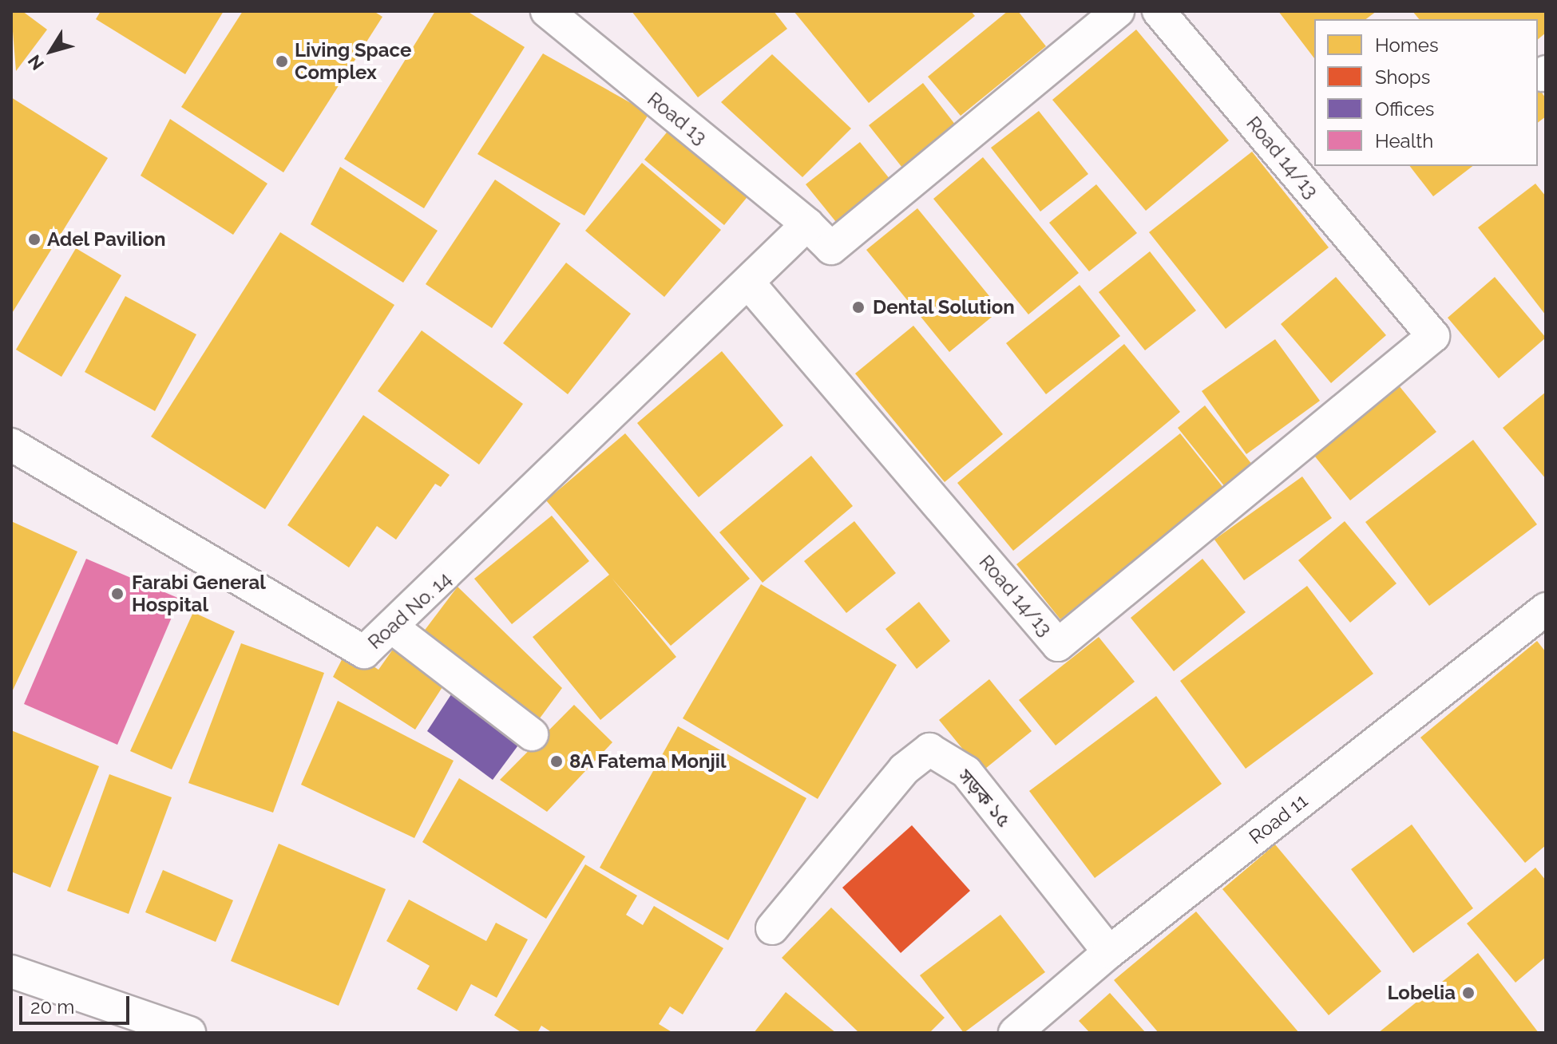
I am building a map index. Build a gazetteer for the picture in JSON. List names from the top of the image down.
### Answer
{
  "streets": {
    "street": [
      "Road 13",
      "Road 14/13",
      "Road No. 14",
      "সড়ক ১৫",
      "Road 11"
    ]
  },
  "crossings": [
    ["Road 14/13", "Road No. 14"],
    ["সড়ক ১৫", "Road 11"]
  ],
  "places": [
    "Living Space Complex",
    "Adel Pavilion",
    "Dental Solution",
    "Farabi General Hospital",
    "8A Fatema Monjil",
    "Lobelia"
  ],
  "legend": [
    "Homes",
    "Shops",
    "Offices",
    "Health"
  ],
  "scale_bar": "20 m",
  "north": "bottom left"
}
